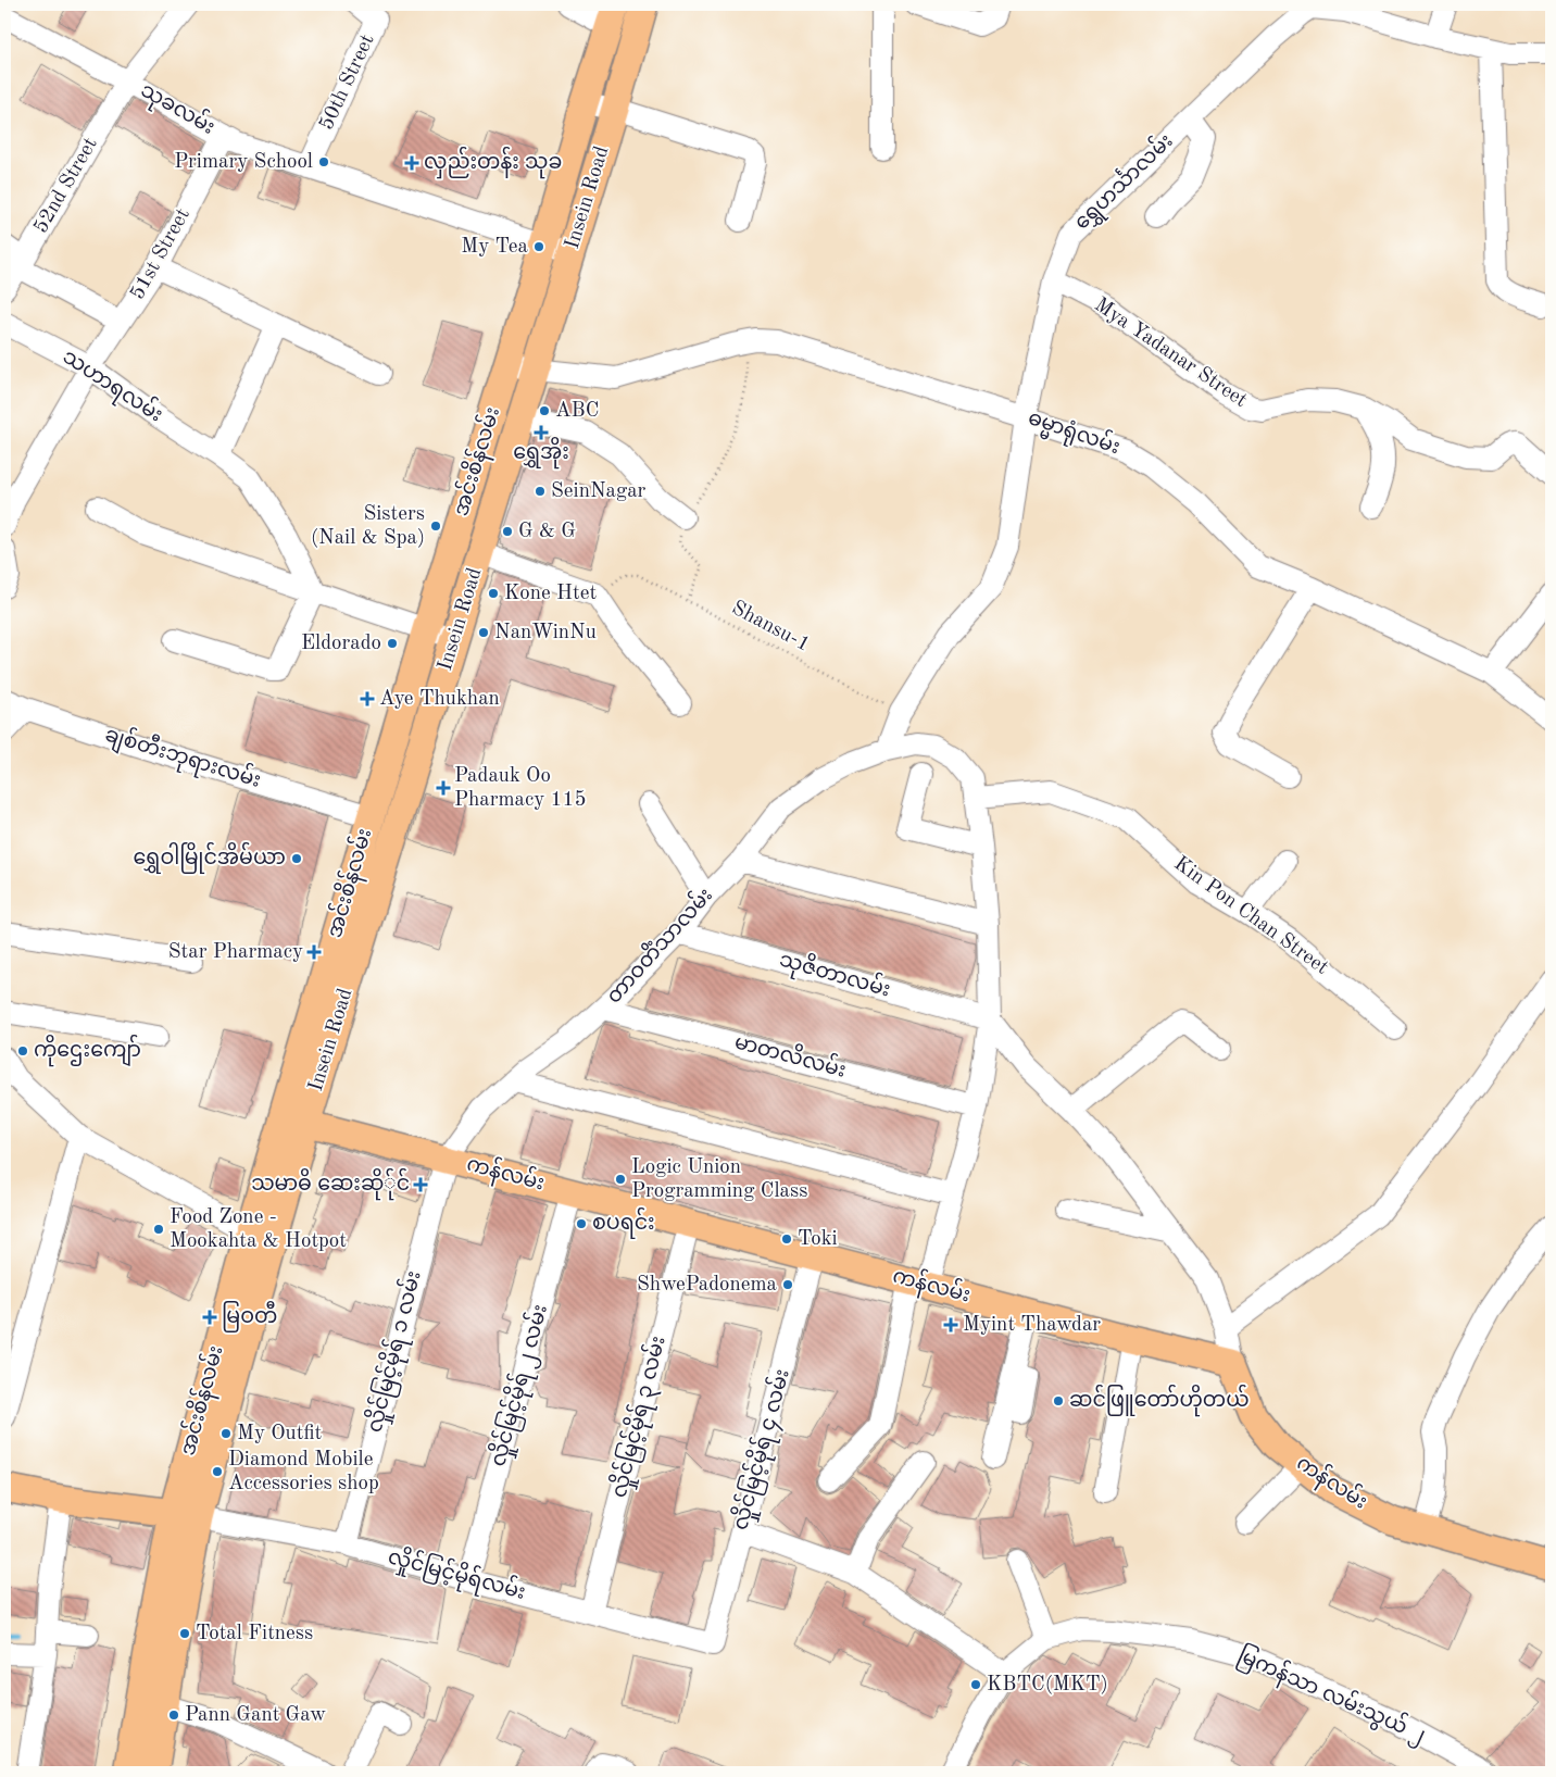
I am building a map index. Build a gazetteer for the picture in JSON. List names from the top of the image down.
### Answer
{
  "streets": {
    "main road": ["Insein Road", "အင်းစိန်လမ်း", "ကန်လမ်း"],
    "street": [
      "50th Street",
      "သုခလမ်း",
      "ရွှေဟင်္သာလမ်း",
      "52nd Street",
      "51st Street",
      "Mya Yadanar Street",
      "သဟာရလမ်း",
      "ဓမ္မာရုံလမ်း",
      "ချစ်တီးဘုရားလမ်း",
      "Kin Pon Chan Street",
      "တာဝတိံသာလမ်း",
      "သုဇိတာလမ်း",
      "မာတလိလမ်း",
      "လှိုင်မြင့်မိုရ် ၁ လမ်း",
      "လှိုင်မြင့်မိုရ် ၂ လမ်း",
      "လှိုင်မြင့်မိုရ် ၃ လမ်း",
      "လှိုင်မြင့်မိုရ် ၄ လမ်း",
      "လှိုင်မြင့်မိုရ်လမ်း",
      "မြကန်သာ လမ်းသွယ် ၂"
    ],
    "path": ["Shansu-1"]
  },
  "crossings": [
    ["50th Street", "သုခလမ်း"],
    ["သုခလမ်း", "52nd Street"],
    ["သုခလမ်း", "Insein Road"],
    ["သုခလမ်း", "51st Street"],
    ["သုခလမ်း", "အင်းစိန်လမ်း"],
    ["ရွှေဟင်္သာလမ်း", "Mya Yadanar Street"],
    ["ရွှေဟင်္သာလမ်း", "ဓမ္မာရုံလမ်း"],
    ["ရွှေဟင်္သာလမ်း", "Shansu-1"],
    ["ရွှေဟင်္သာလမ်း", "တာဝတိံသာလမ်း"],
    ["Insein Road", "ဓမ္မာရုံလမ်း"],
    ["Insein Road", "အင်းစိန်လမ်း"],
    ["Insein Road", "ကန်လမ်း"],
    ["51st Street", "သဟာရလမ်း"],
    ["ဓမ္မာရုံလမ်း", "အင်းစိန်လမ်း"],
    ["အင်းစိန်လမ်း", "ချစ်တီးဘုရားလမ်း"],
    ["အင်းစိန်လမ်း", "ကန်လမ်း"],
    ["အင်းစိန်လမ်း", "လှိုင်မြင့်မိုရ်လမ်း"],
    ["Kin Pon Chan Street", "တာဝတိံသာလမ်း"],
    ["တာဝတိံသာလမ်း", "သုဇိတာလမ်း"],
    ["တာဝတိံသာလမ်း", "မာတလိလမ်း"],
    ["တာဝတိံသာလမ်း", "ကန်လမ်း"],
    ["တာဝတိံသာလမ်း", "လှိုင်မြင့်မိုရ် ၁ လမ်း"],
    ["ကန်လမ်း", "လှိုင်မြင့်မိုရ် ၁ လမ်း"],
    ["ကန်လမ်း", "လှိုင်မြင့်မိုရ် ၂ လမ်း"],
    ["ကန်လမ်း", "လှိုင်မြင့်မိုရ် ၃ လမ်း"],
    ["ကန်လမ်း", "လှိုင်မြင့်မိုရ် ၄ လမ်း"],
    ["လှိုင်မြင့်မိုရ် ၁ လမ်း", "လှိုင်မြင့်မိုရ်လမ်း"],
    ["လှိုင်မြင့်မိုရ် ၂ လမ်း", "လှိုင်မြင့်မိုရ်လမ်း"],
    ["လှိုင်မြင့်မိုရ် ၃ လမ်း", "လှိုင်မြင့်မိုရ်လမ်း"],
    ["လှိုင်မြင့်မိုရ် ၄ လမ်း", "လှိုင်မြင့်မိုရ်လမ်း"]
  ],
  "places": {
    "other": [
      "Primary School",
      "My Tea",
      "ABC",
      "SeinNagar",
      "Sisters (Nail & Spa)",
      "G & G",
      "Kone Htet",
      "NanWinNu",
      "Eldorado",
      "ရွှေဝါမြိုင်အိမ်ယာ",
      "ကိုဌေးကျော်",
      "Logic Union Programming Class",
      "စပရင်း",
      "Food Zone - Mookahta & Hotpot",
      "Toki",
      "ShwePadonema",
      "ဆင်ဖြူတော်ဟိုတယ်",
      "My Outfit",
      "Diamond Mobile Accessories shop",
      "Total Fitness",
      "KBTC(MKT)",
      "Pann Gant Gaw"
    ],
    "health": [
      "လှည်းတန်း သုခ",
      "ရွှေအိုး",
      "Aye Thukhan",
      "Padauk Oo Pharmacy 115",
      "Star Pharmacy",
      "သမာဓိ ဆေးဆို်ုင်",
      "မြဝတီ",
      "Myint Thawdar"
    ]
  }
}
